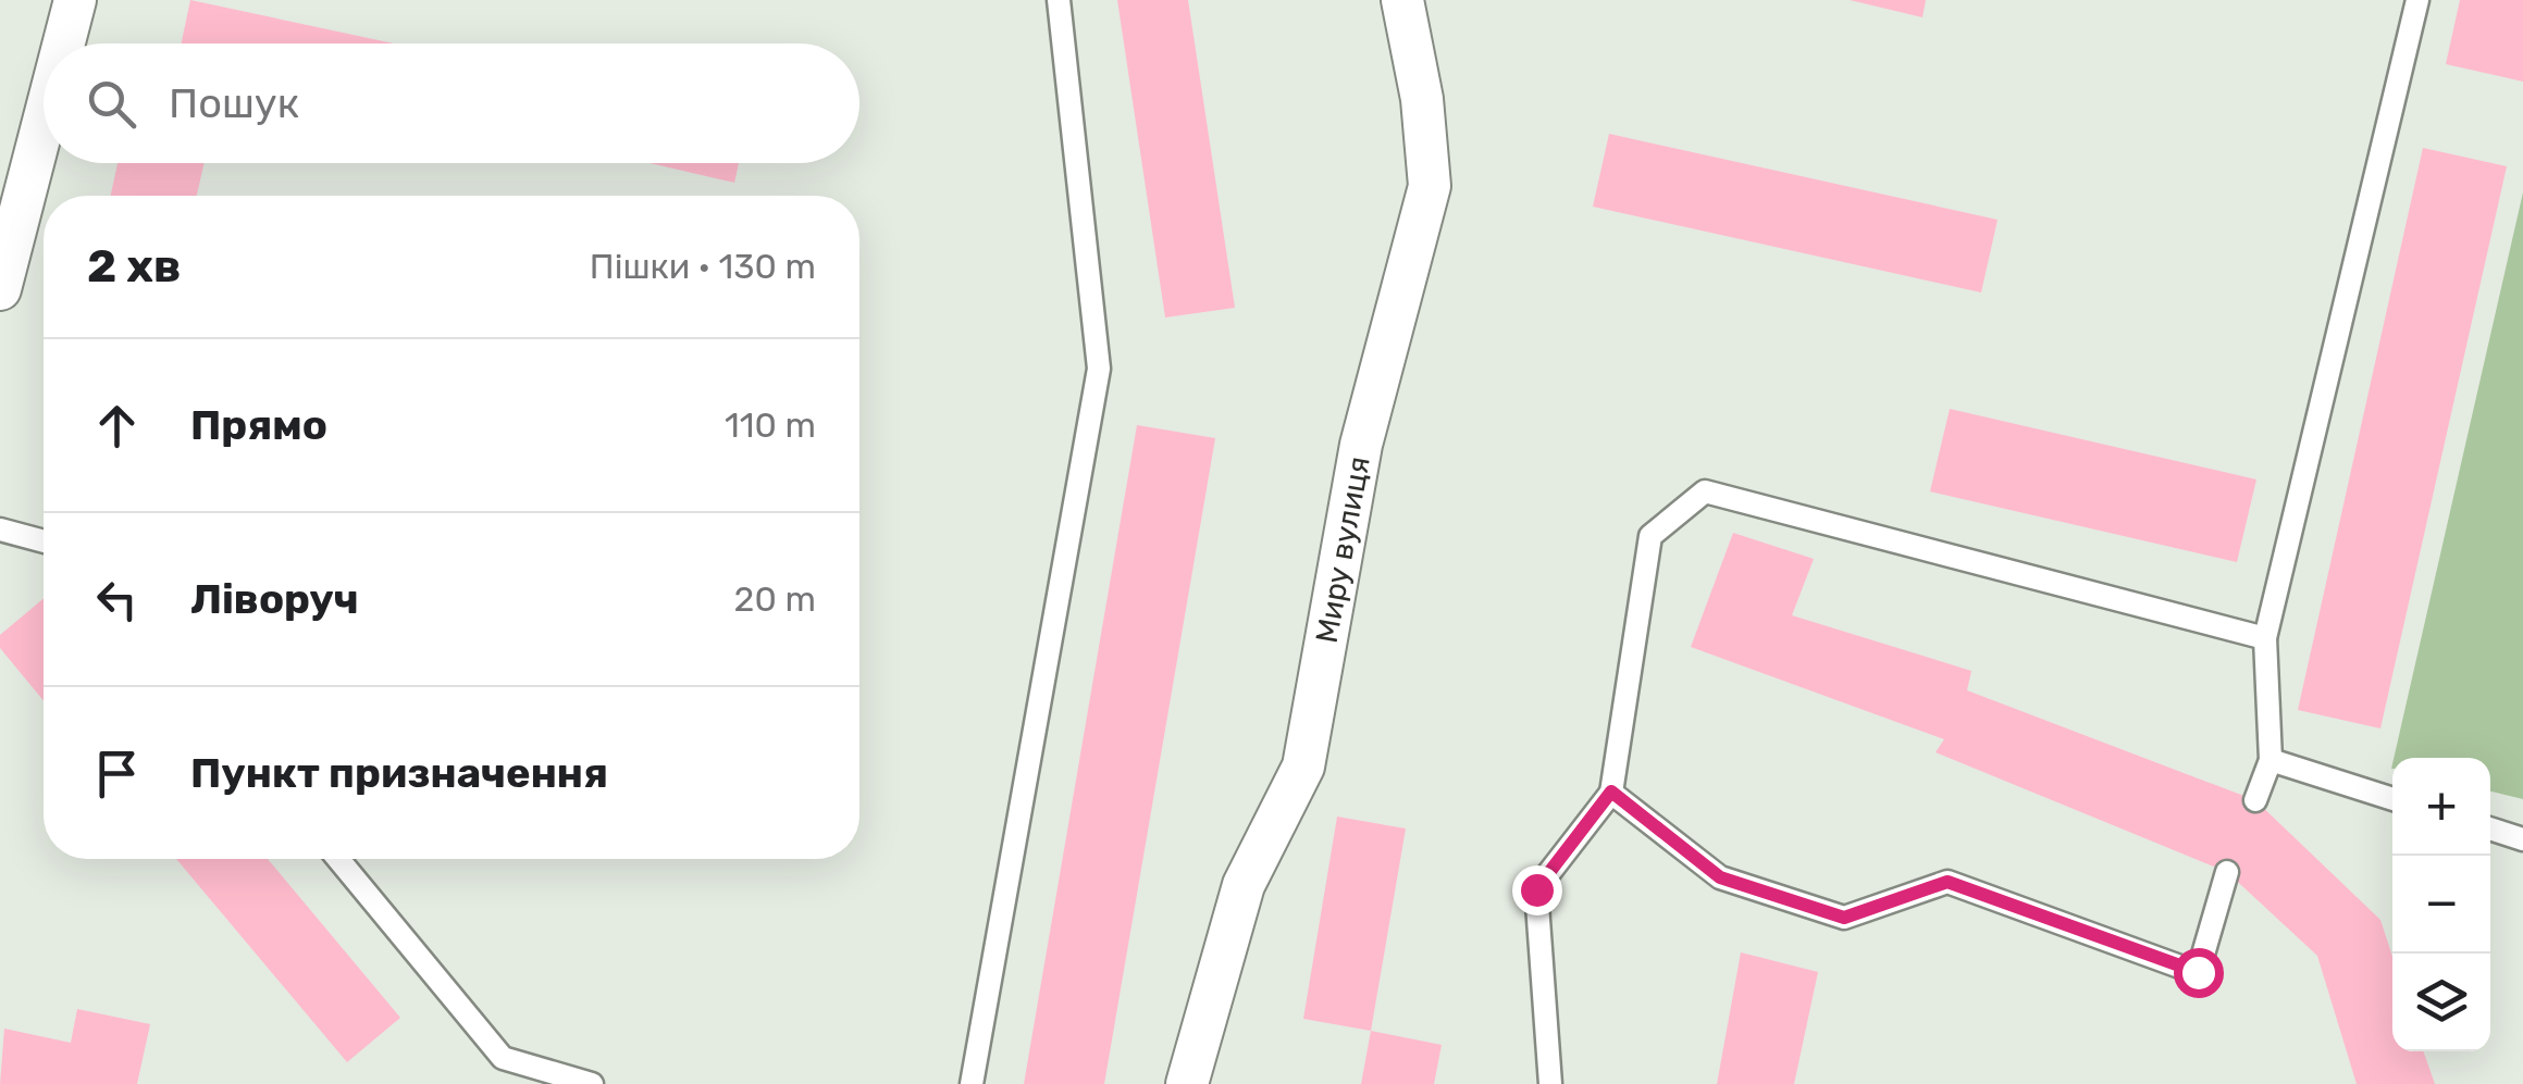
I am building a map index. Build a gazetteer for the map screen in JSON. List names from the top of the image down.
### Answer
{
  "streets": {
    "street": ["Миру вулиця"]
  },
  "page": {
    "search": "Пошук",
    "heading": ["2 хв", "Пішки · 130 m"],
    "list": [
      ["Прямо", "110 m"],
      ["Ліворуч", "20 m"],
      "Пункт призначення"
    ],
    "map_buttons": ["+", "−"]
  }
}
